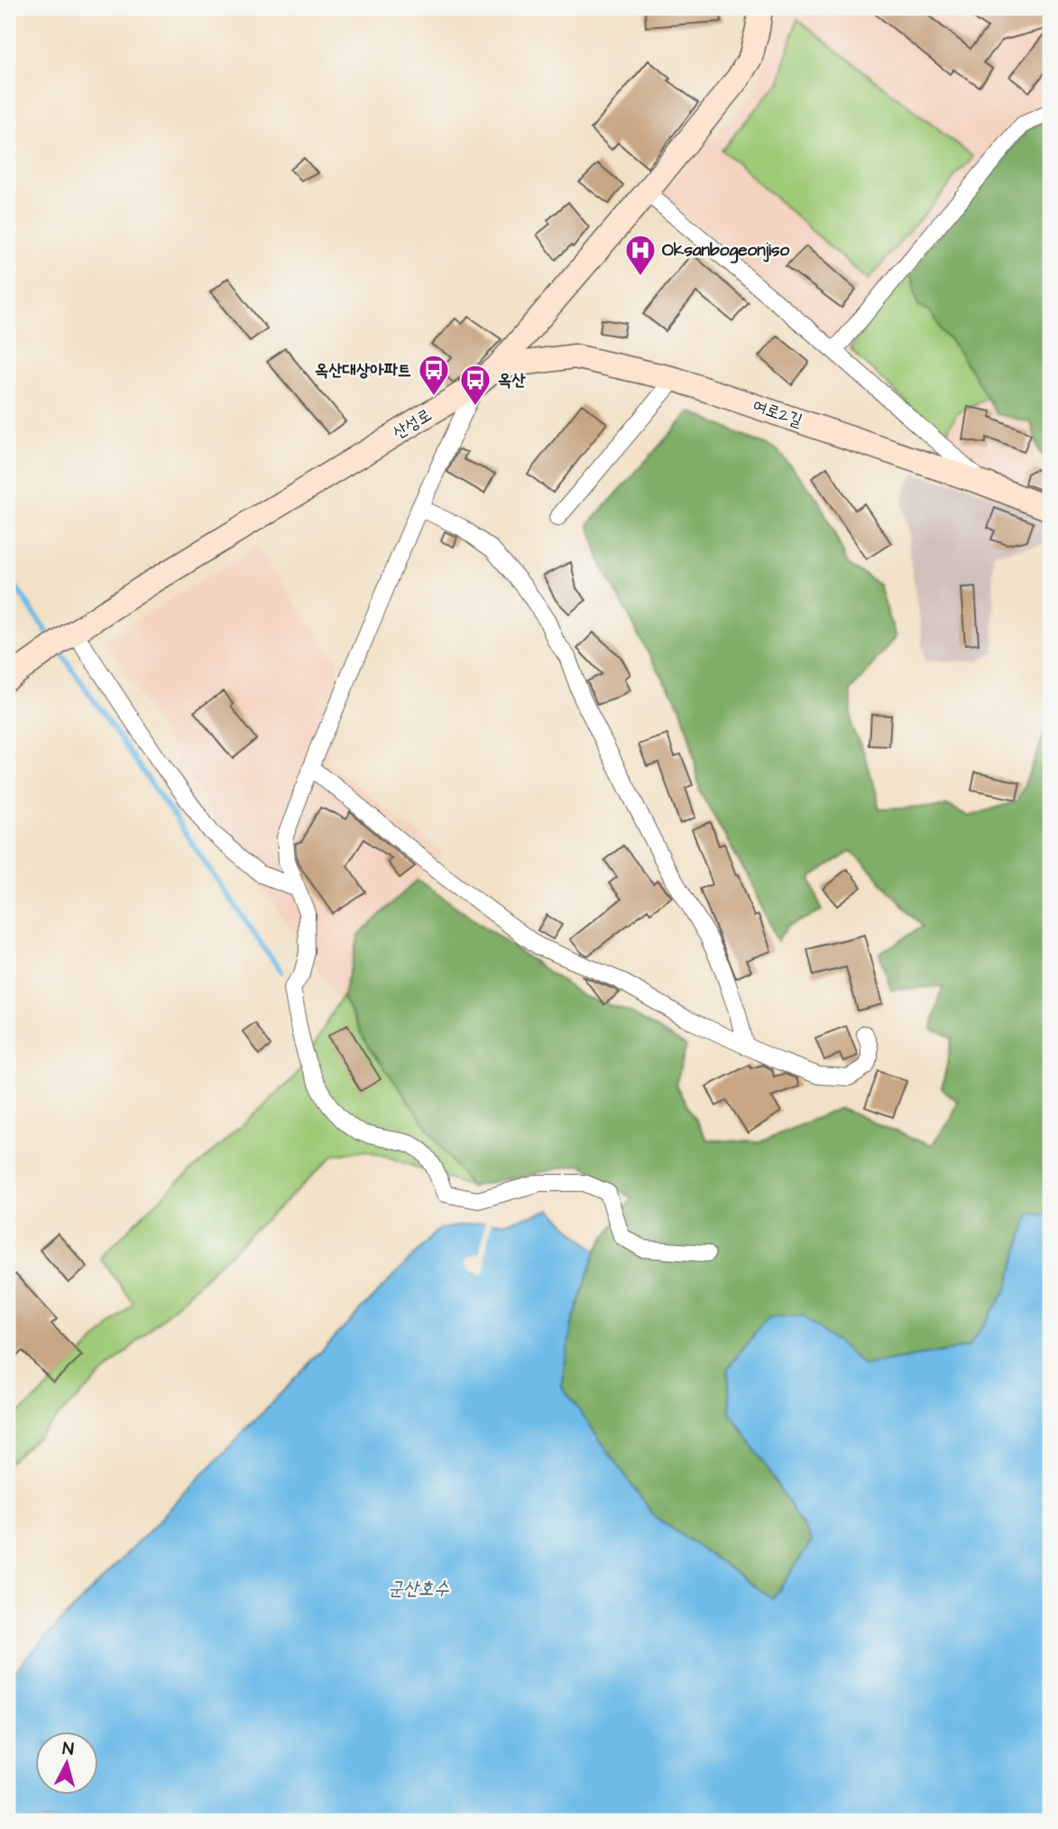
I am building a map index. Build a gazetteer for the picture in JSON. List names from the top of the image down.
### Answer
{
  "streets": {
    "street": ["여로2길", "산성로"]
  },
  "crossings": [
    ["여로2길", "산성로"]
  ],
  "water": ["군산호수"],
  "places": {
    "hospital": ["Oksanbogeonjiso"],
    "bus stop": ["옥산대상아파트", "옥산"]
  },
  "north": "top"
}
